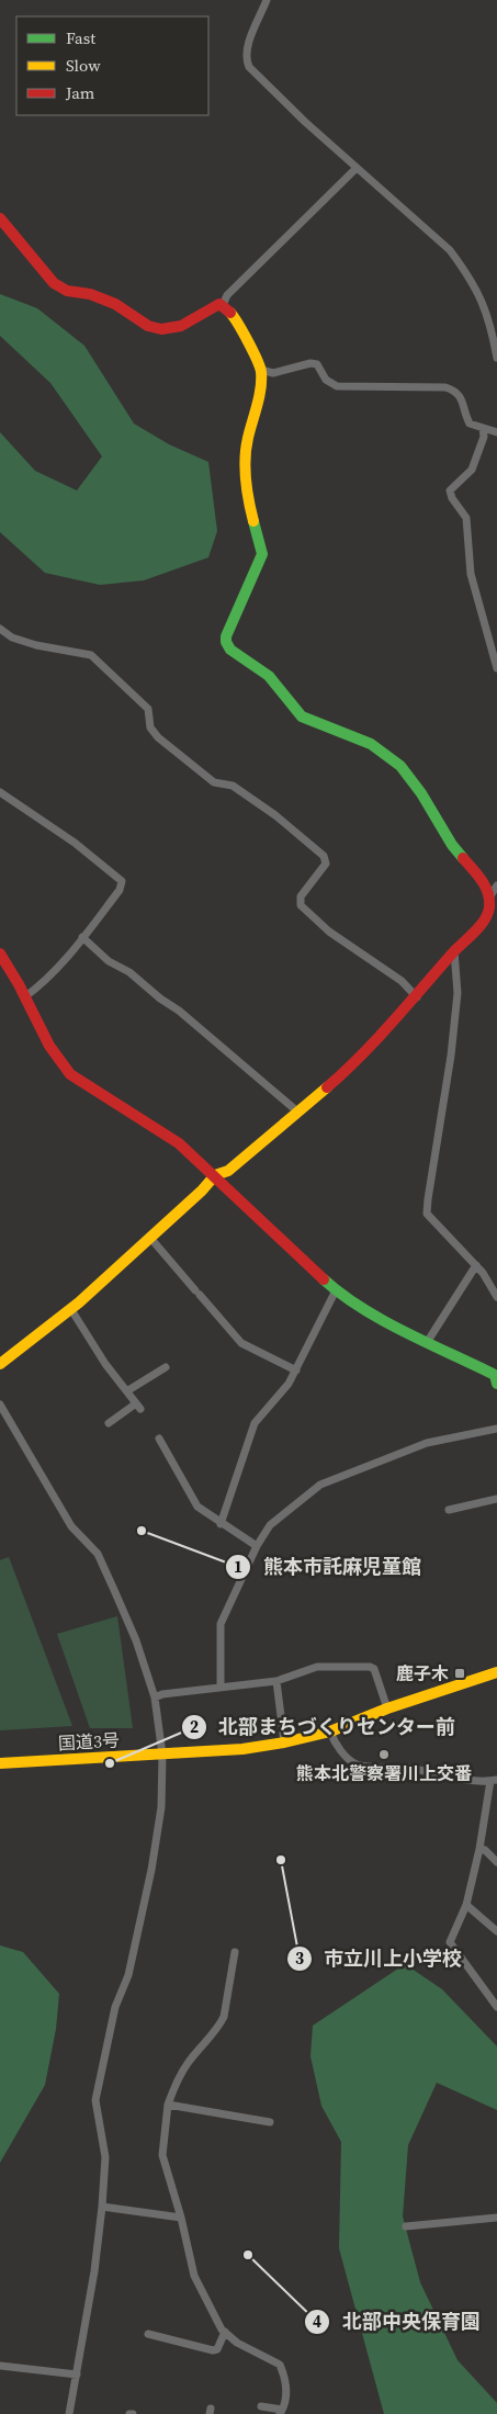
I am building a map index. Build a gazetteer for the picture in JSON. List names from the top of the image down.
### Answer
{
  "streets": {
    "main road": ["国道3号"]
  },
  "places": {
    "other": [
      "熊本市託麻児童館",
      "熊本北警察署川上交番",
      "北部まちづくりセンター前",
      "市立川上小学校",
      "北部中央保育園"
    ],
    "transit": ["鹿子木"]
  },
  "legend": ["Fast", "Slow", "Jam"]
}
